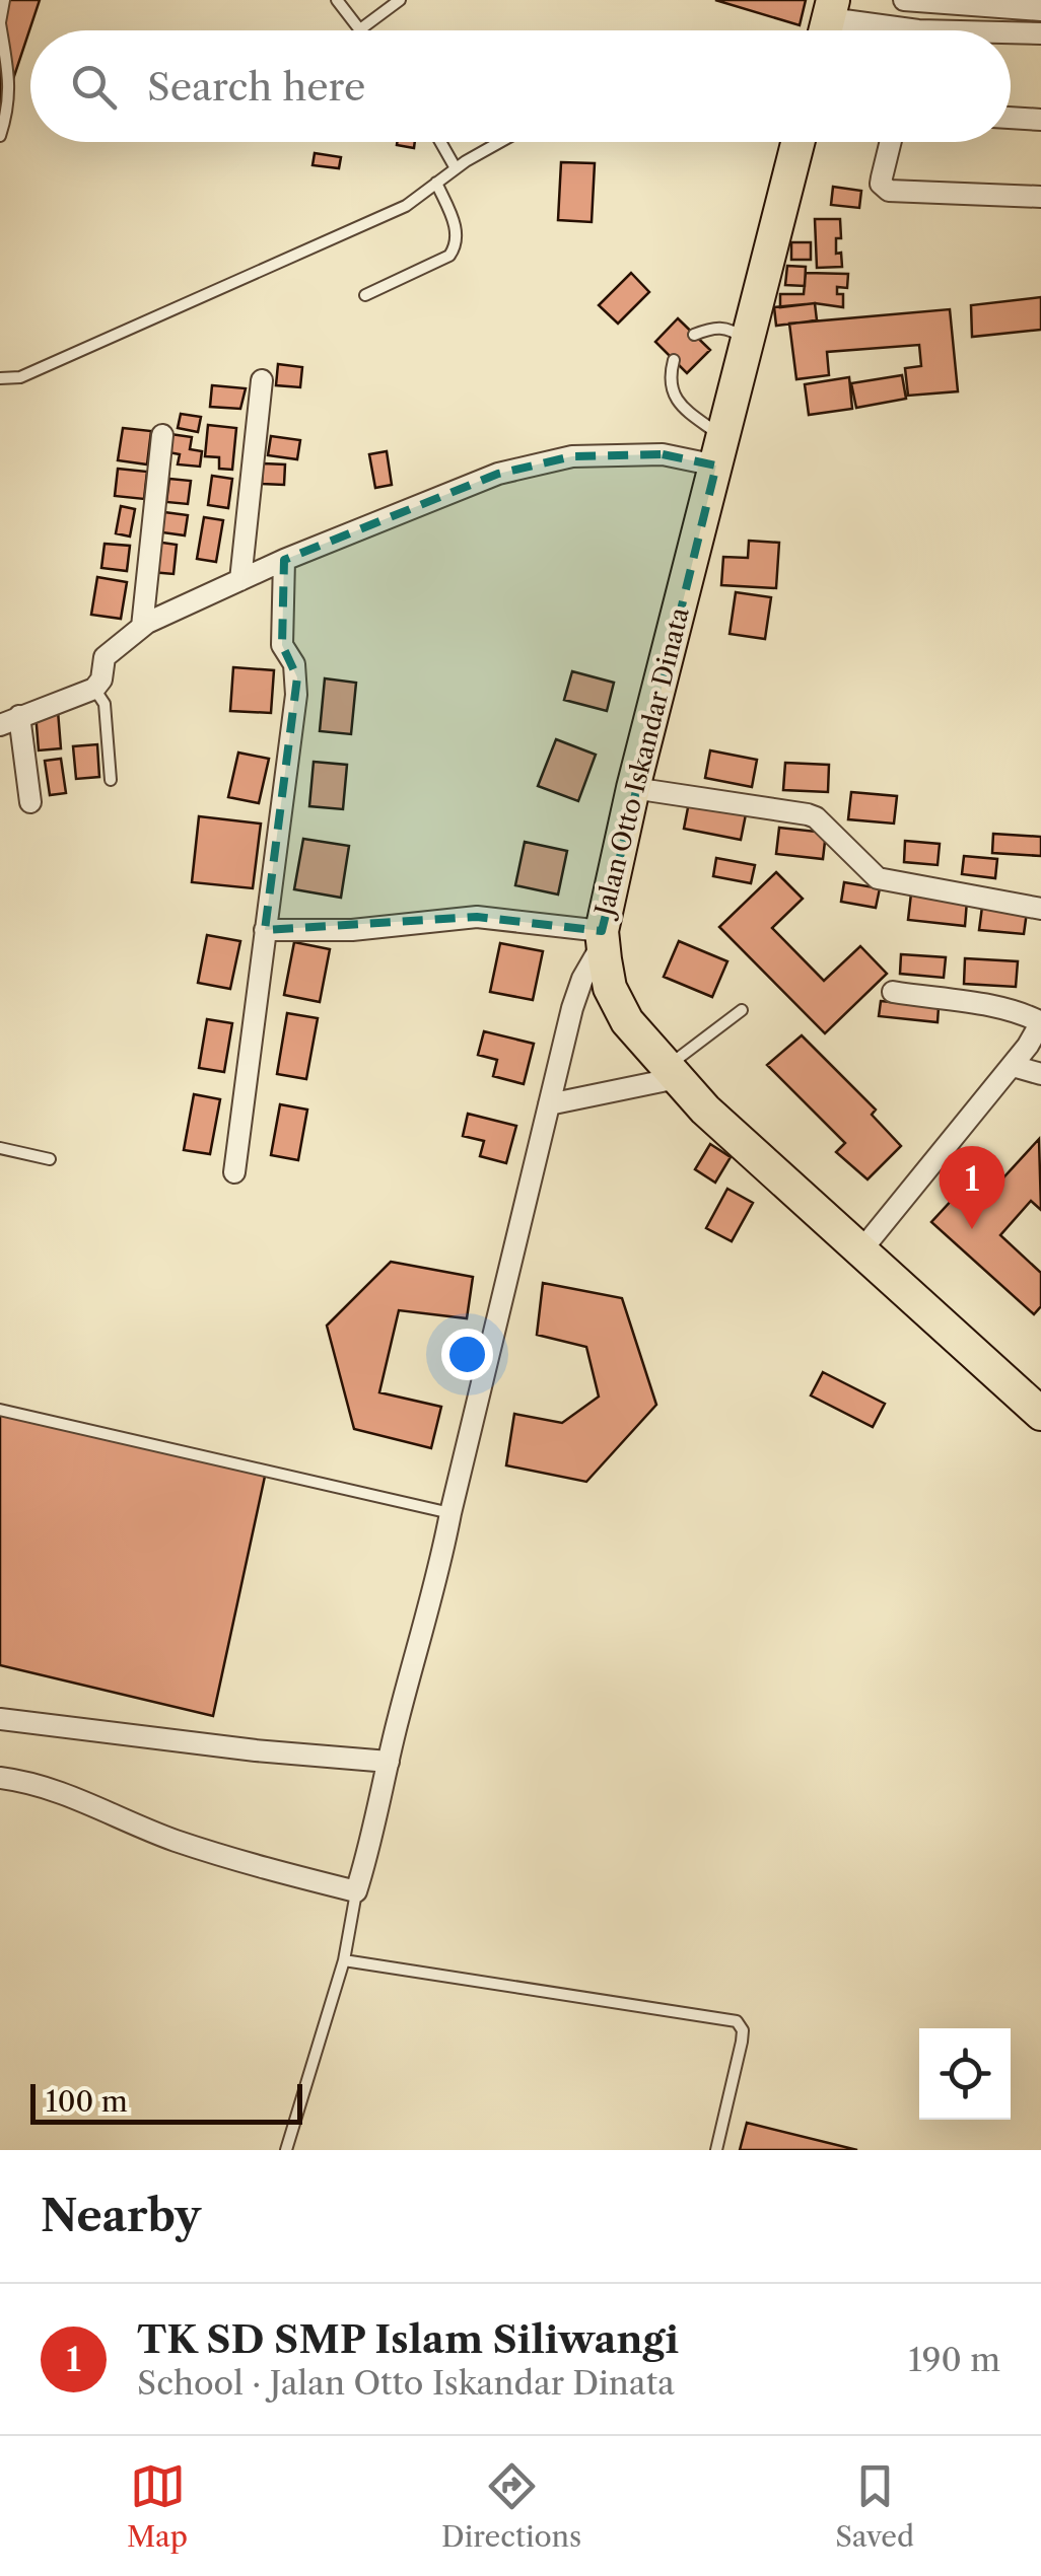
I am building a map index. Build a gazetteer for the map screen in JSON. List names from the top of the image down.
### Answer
{
  "streets": {
    "main road": ["Jalan Otto Iskandar Dinata"]
  },
  "scale_bar": "100 m",
  "page": {
    "search": "Search here",
    "pins": "1",
    "scale": "100 m",
    "heading": "Nearby",
    "list": [
      {
        "mark": "1",
        "name": "TK SD SMP Islam Siliwangi",
        "note": "School · Jalan Otto Iskandar Dinata",
        "value": "190 m"
      }
    ],
    "nav": ["Map", "Directions", "Saved"]
  }
}
